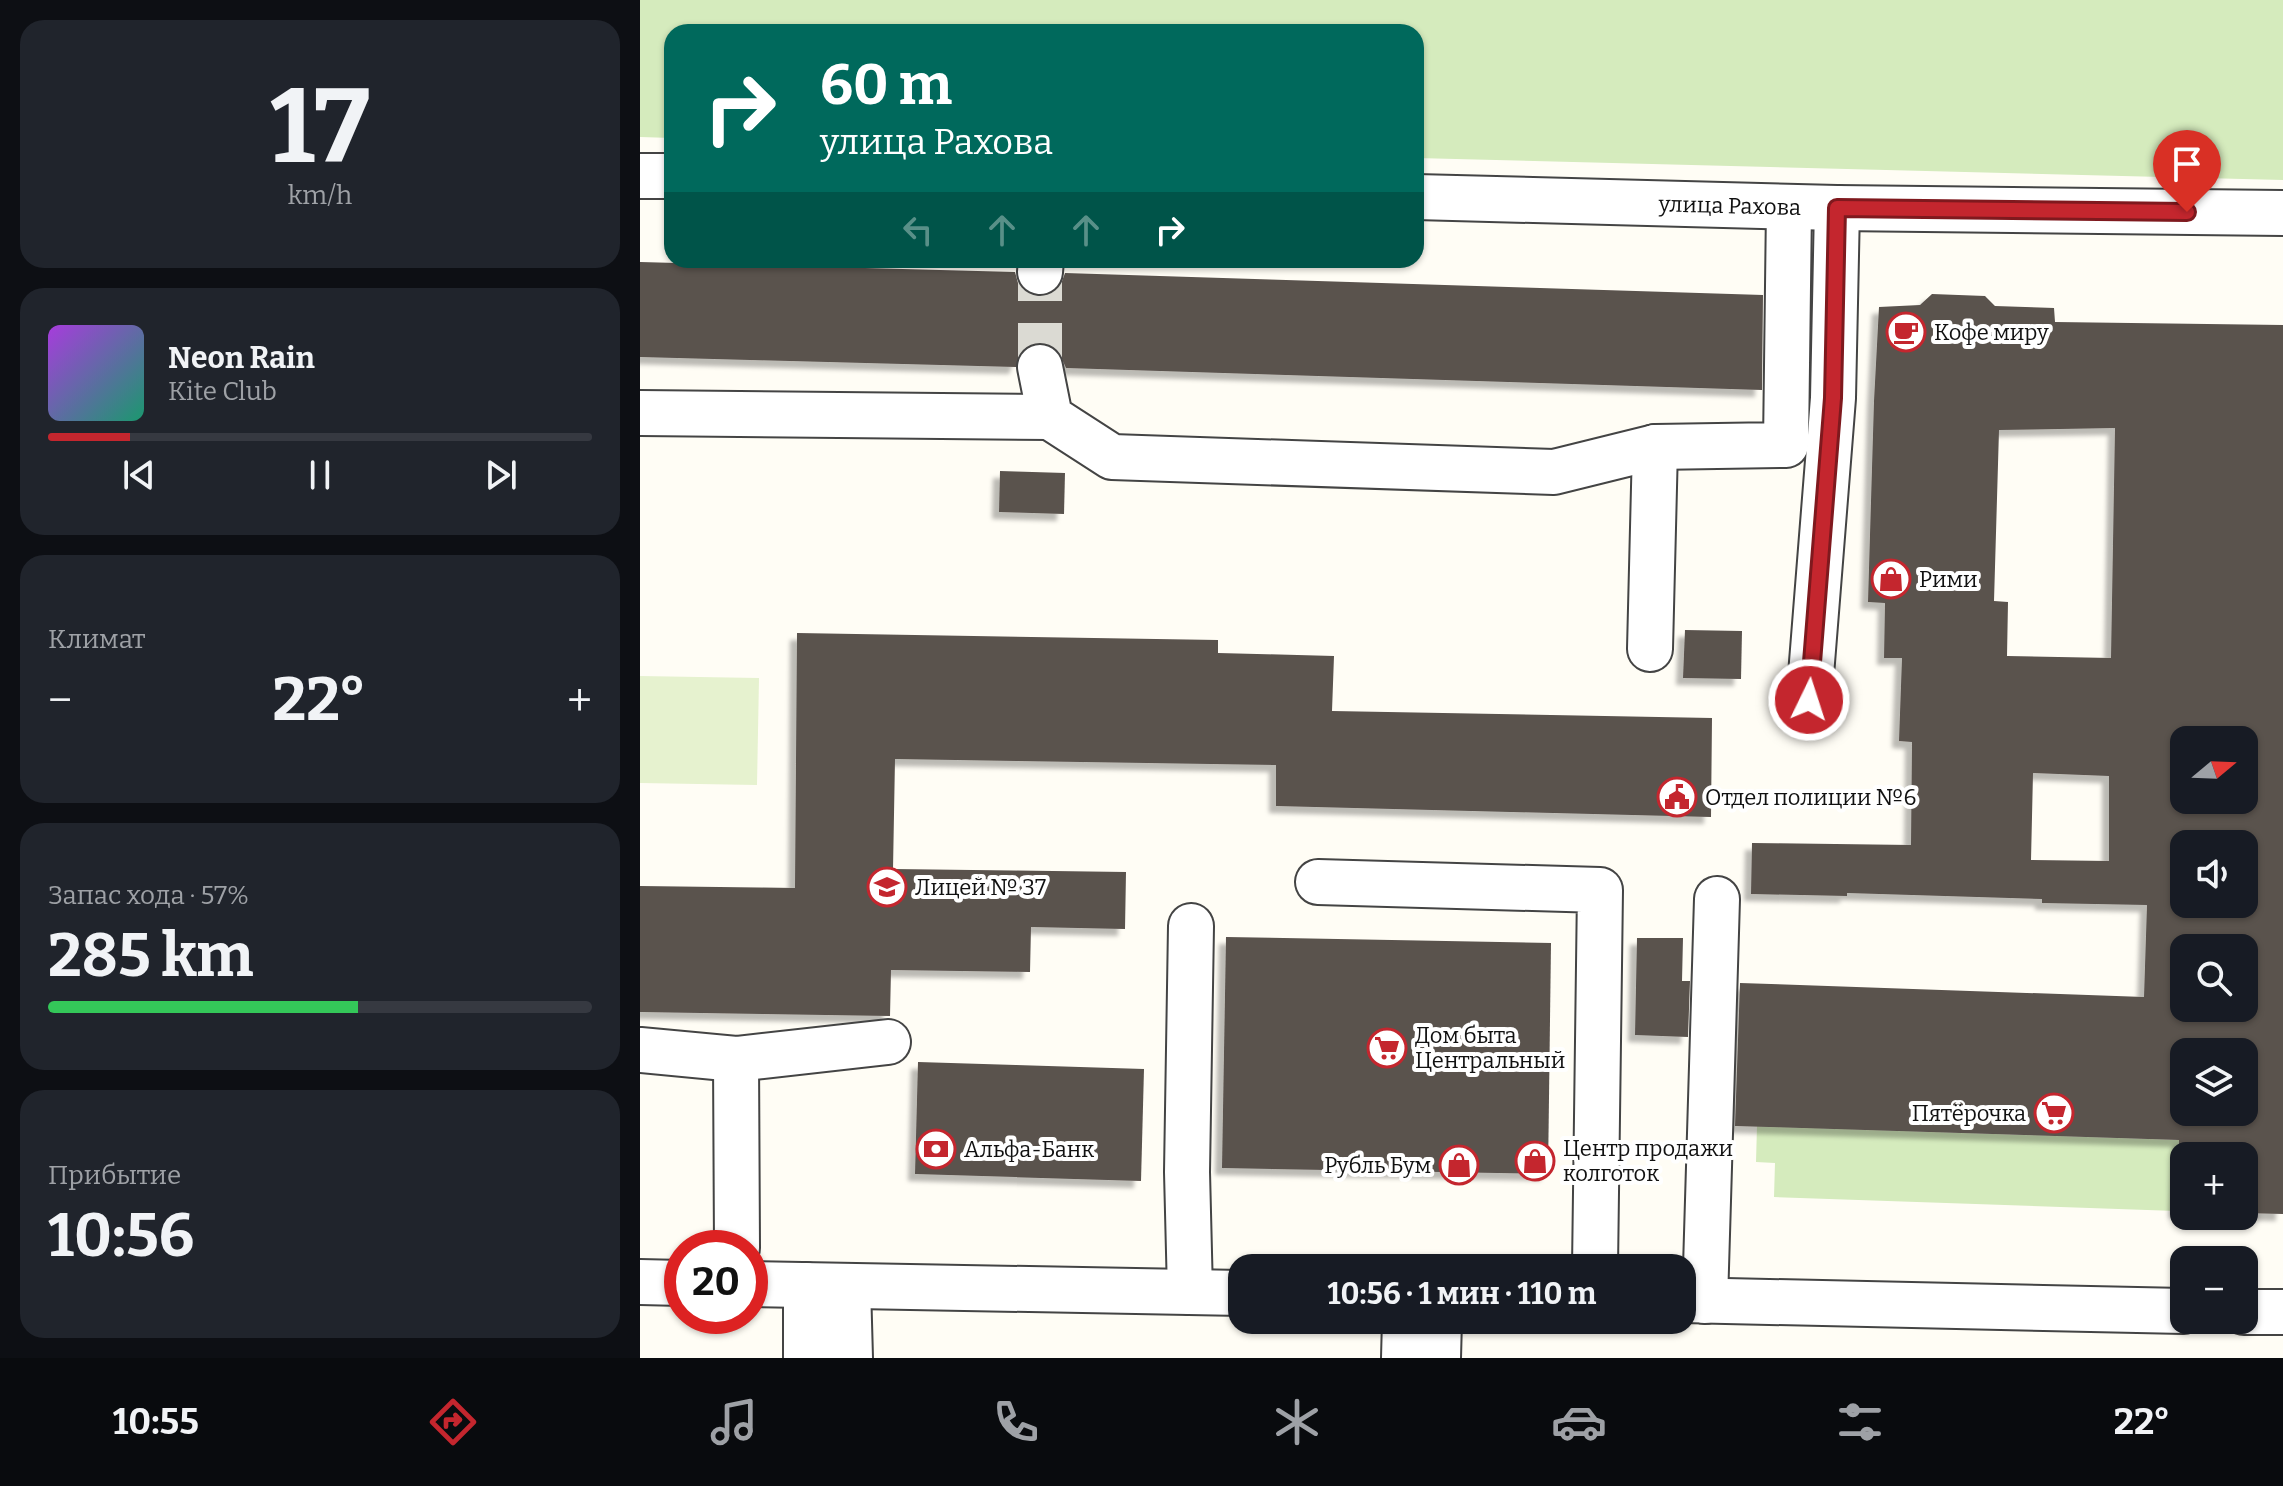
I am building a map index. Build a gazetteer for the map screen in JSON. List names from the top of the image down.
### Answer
{
  "streets": {
    "street": ["улица Рахова"]
  },
  "places": {
    "cafe": ["Кофе миру"],
    "shop": ["Рими", "Центр продажи колготок", "Рубль Бум"],
    "public building": ["Отдел полиции №6"],
    "school or university": ["Лицей № 37"],
    "supermarket": ["Дом быта Центральный", "Пятёрочка"],
    "bank": ["Альфа-Банк"]
  },
  "north": "right",
  "page": {
    "tile": [
      ["17", "km/h"],
      "Климат",
      ["Запас хода · 57%", "285 km"],
      ["Прибытие", "10:56"]
    ],
    "turn": ["60 m", "улица Рахова"],
    "song": ["Neon Rain", "Kite Club"],
    "heat": ["−", "22°", "+"],
    "map_buttons": ["+", "−"],
    "limit": "20",
    "trip": "10:56 · 1 мин · 110 m",
    "tabs": ["10:55", "22°"]
  }
}
